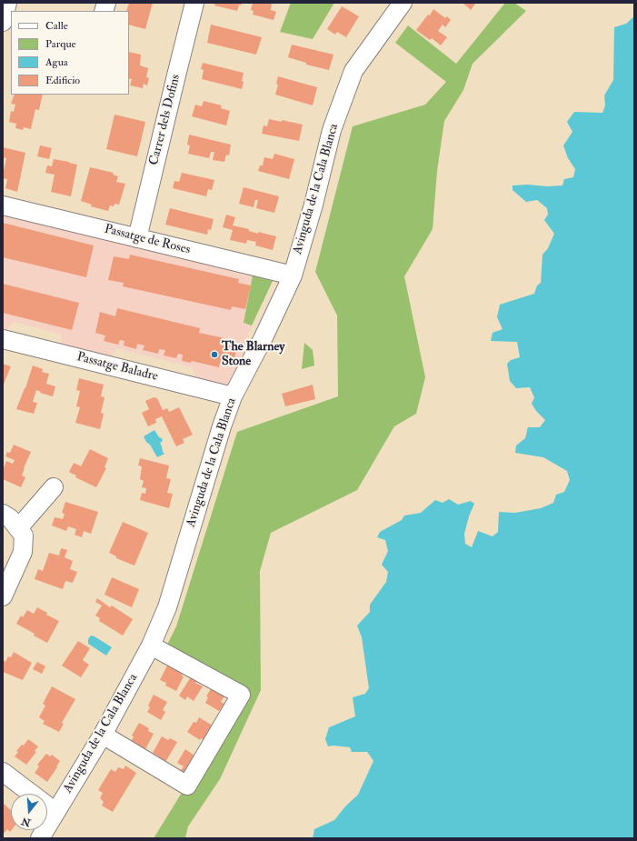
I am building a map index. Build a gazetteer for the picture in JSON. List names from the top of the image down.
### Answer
{
  "streets": {
    "street": [
      "Carrer dels Dofins",
      "Avinguda de la Cala Blanca",
      "Passatge de Roses",
      "Passatge Baladre"
    ]
  },
  "crossings": [
    ["Carrer dels Dofins", "Passatge de Roses"],
    ["Avinguda de la Cala Blanca", "Passatge de Roses"],
    ["Avinguda de la Cala Blanca", "Passatge Baladre"]
  ],
  "places": ["The Blarney Stone"],
  "legend": [
    "Calle",
    "Parque",
    "Agua",
    "Edificio"
  ],
  "north": "bottom"
}
